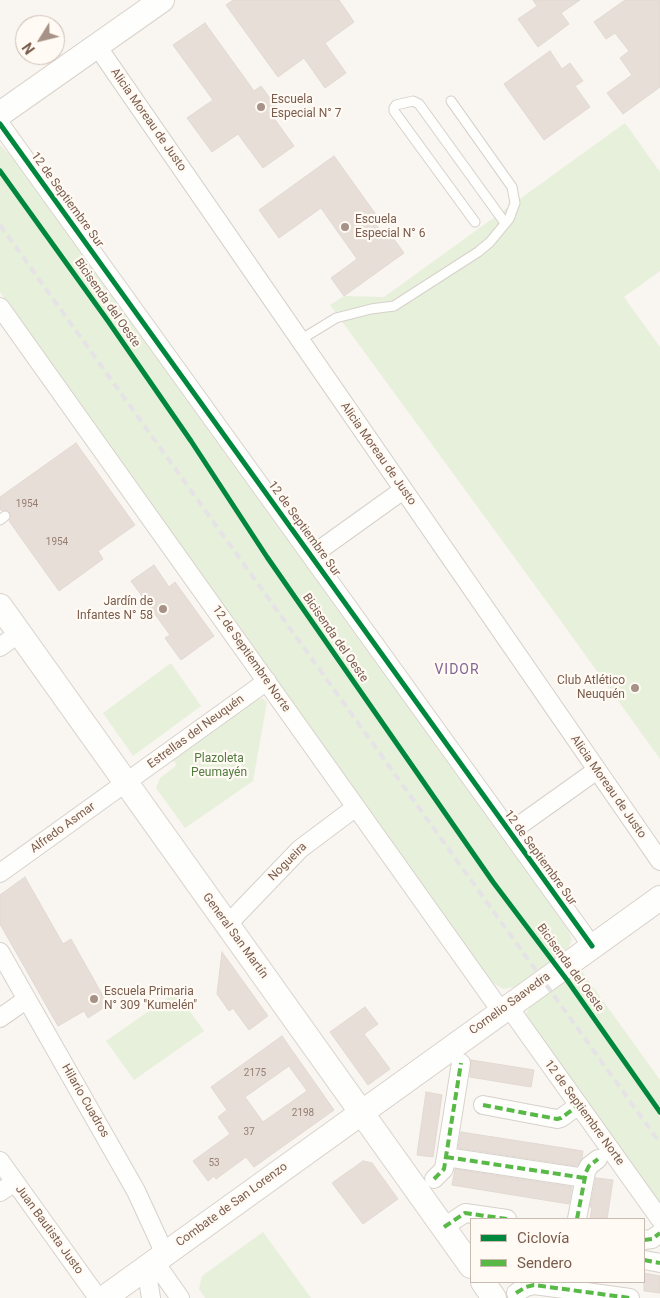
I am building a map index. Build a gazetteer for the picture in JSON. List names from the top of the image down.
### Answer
{
  "streets": {
    "main road": ["General San Martín", "Cornelio Saavedra", "Combate de San Lorenzo"],
    "street": [
      "Alicia Moreau de Justo",
      "12 de Septiembre Sur",
      "12 de Septiembre Norte",
      "Estrellas del Neuquén",
      "Alfredo Asmar",
      "Nogueira",
      "Hilario Cuadros",
      "Juan Bautista Justo"
    ],
    "cycle path": ["Bicisenda del Oeste"]
  },
  "crossings": [
    ["12 de Septiembre Sur", "Cornelio Saavedra"],
    ["12 de Septiembre Norte", "Estrellas del Neuquén"],
    ["12 de Septiembre Norte", "Nogueira"],
    ["12 de Septiembre Norte", "Cornelio Saavedra"],
    ["Estrellas del Neuquén", "Alfredo Asmar"],
    ["Estrellas del Neuquén", "General San Martín"],
    ["Alfredo Asmar", "General San Martín"],
    ["Nogueira", "General San Martín"],
    ["General San Martín", "Cornelio Saavedra"],
    ["General San Martín", "Combate de San Lorenzo"],
    ["Cornelio Saavedra", "Combate de San Lorenzo"],
    ["Hilario Cuadros", "Combate de San Lorenzo"]
  ],
  "districts": ["VIDOR"],
  "parks": ["Plazoleta Peumayén"],
  "places": [
    "Escuela Especial N° 7",
    "Escuela Especial N° 6",
    "Jardín de Infantes N° 58",
    "Club Atlético Neuquén",
    "Escuela Primaria N° 309 \"Kumelén\""
  ],
  "house_numbers": [
    "1954",
    "1954",
    "2175",
    "2198",
    "37",
    "53"
  ],
  "legend": ["Ciclovía", "Sendero"],
  "north": "bottom left"
}
